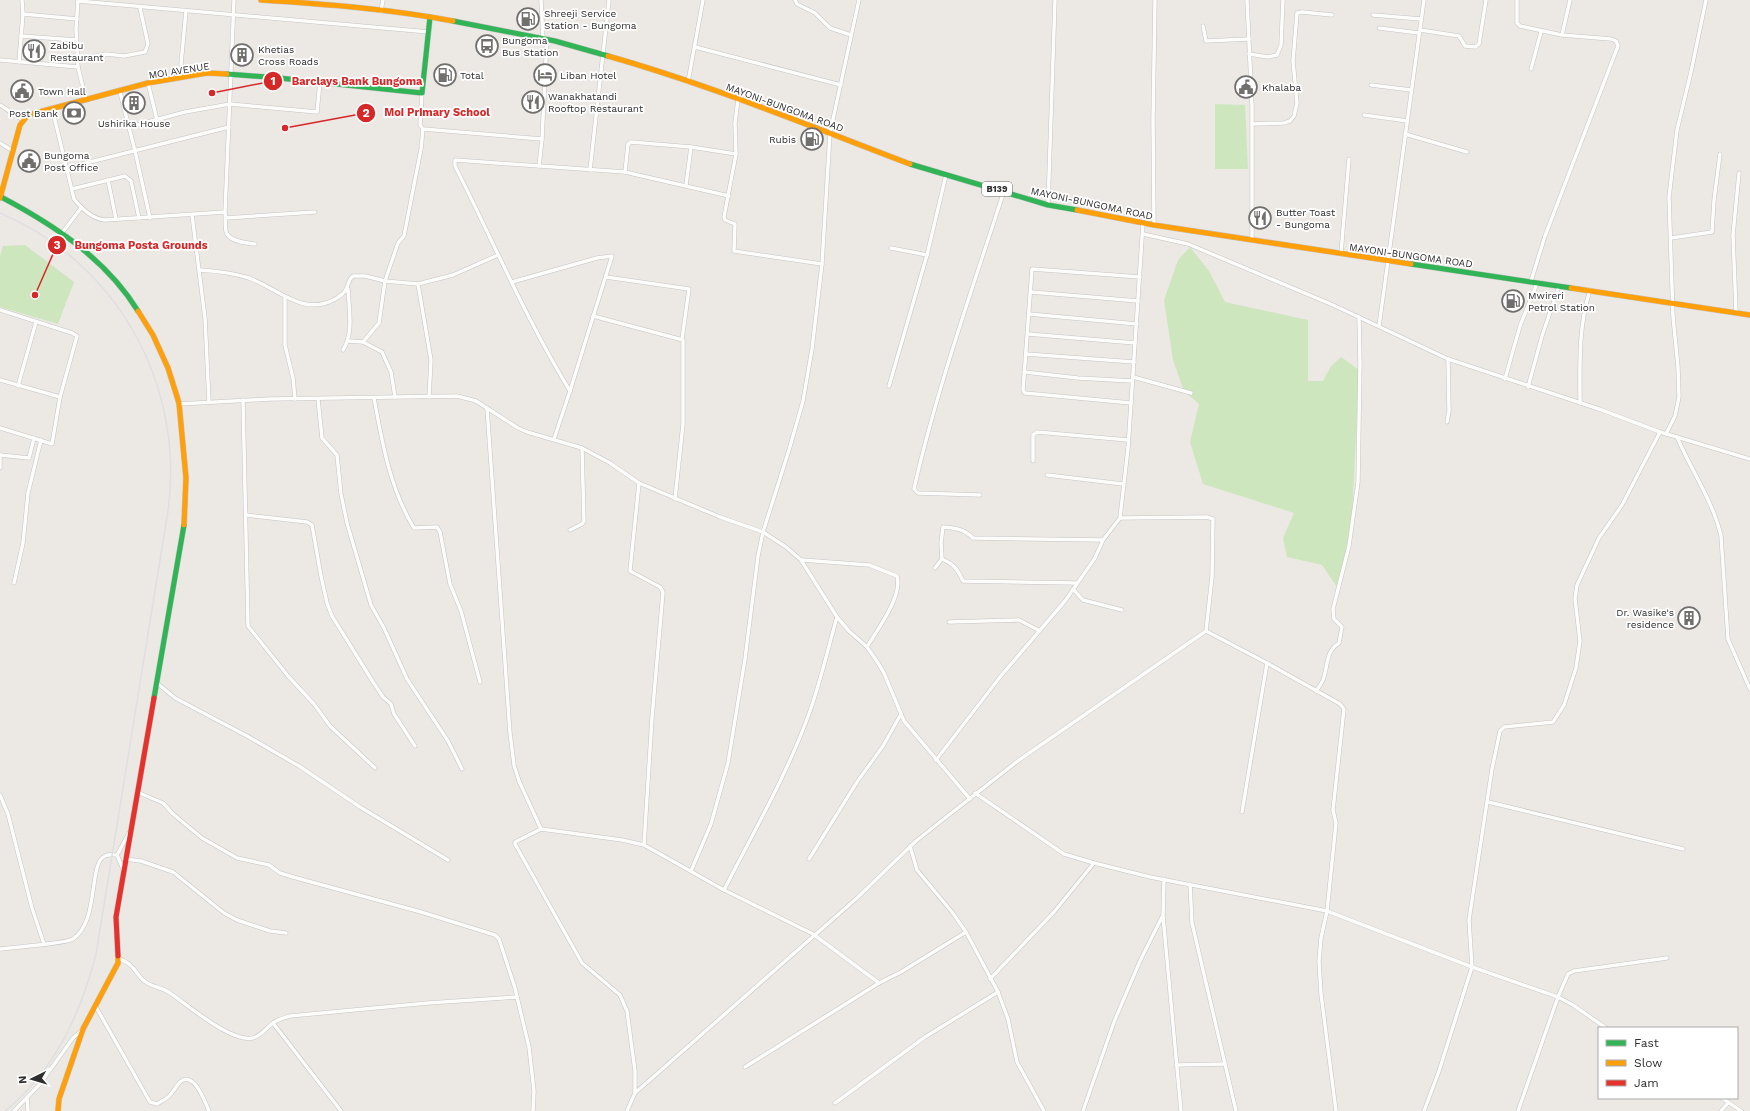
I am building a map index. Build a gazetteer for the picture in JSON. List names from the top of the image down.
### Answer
{
  "streets": {
    "street": ["MOI AVENUE", "MAYONI-BUNGOMA ROAD", "B139"]
  },
  "places": {
    "fuel station": [
      "Shreeji Service Station - Bungoma",
      "Total",
      "Rubis",
      "Mwireri Petrol Station"
    ],
    "bus stop": ["Bungoma Bus Station"],
    "restaurant": ["Zabibu Restaurant", "Wanakhatandi Rooftop Restaurant", "Butter Toast - Bungoma"],
    "building": ["Khetias Cross Roads", "Ushirika House", "Dr. Wasike's residence"],
    "hotel": ["Liban Hotel"],
    "public building": ["Khalaba", "Town Hall", "Bungoma Post Office"],
    "other": ["Barclays Bank Bungoma", "Moi Primary School", "Bungoma Posta Grounds"],
    "bank": ["Post Bank"]
  },
  "legend": ["Fast", "Slow", "Jam"],
  "north": "left"
}
